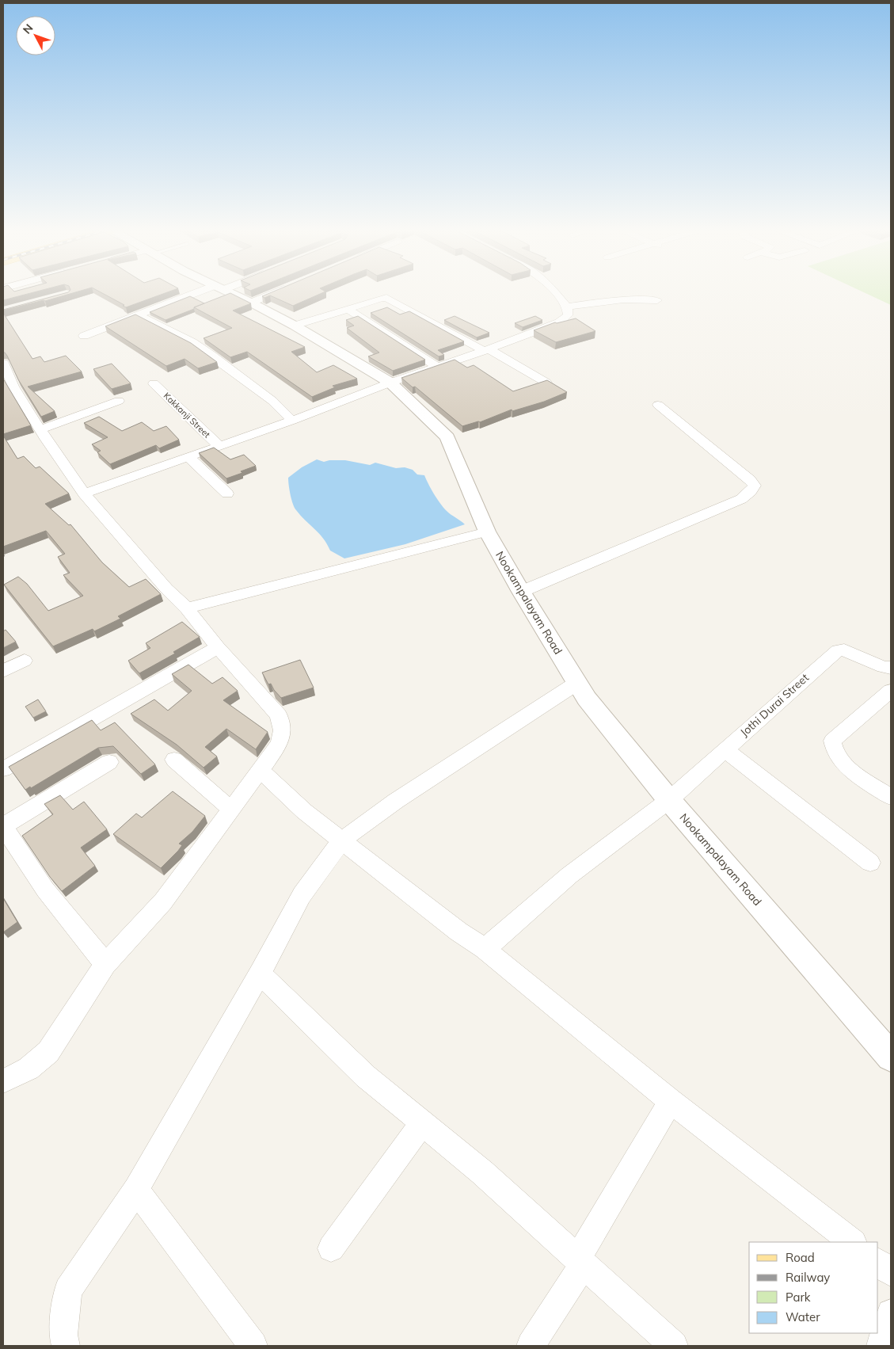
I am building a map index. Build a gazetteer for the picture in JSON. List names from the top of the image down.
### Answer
{
  "streets": {
    "street": ["Kakkanji Street", "Nookampalayam Road", "Jothi Durai Street"]
  },
  "crossings": [
    ["Nookampalayam Road", "Jothi Durai Street"]
  ],
  "legend": [
    "Road",
    "Railway",
    "Park",
    "Water"
  ],
  "north": "top left"
}
